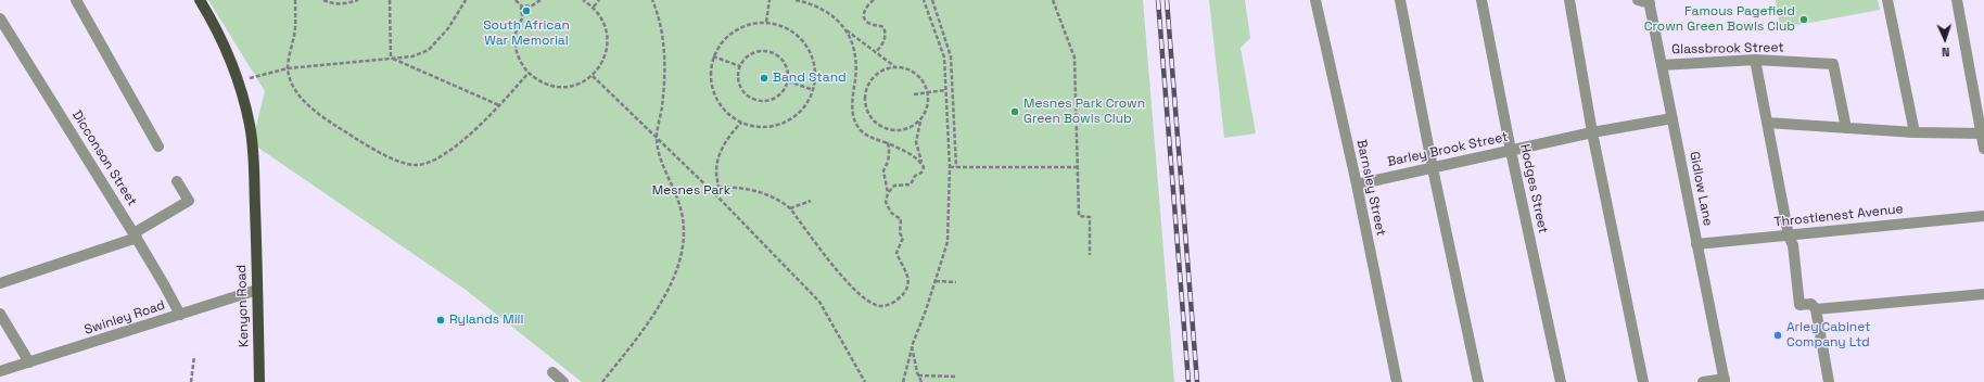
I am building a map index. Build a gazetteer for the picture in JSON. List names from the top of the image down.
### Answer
{
  "streets": {
    "main road": ["Kenyon Road"],
    "street": [
      "Glassbrook Street",
      "Barley Brook Street",
      "Dicconson Street",
      "Barnsley Street",
      "Hodges Street",
      "Gidlow Lane",
      "Throstlenest Avenue",
      "Swinley Road"
    ]
  },
  "crossings": [
    ["Glassbrook Street", "Gidlow Lane"],
    ["Barley Brook Street", "Barnsley Street"],
    ["Barley Brook Street", "Hodges Street"],
    ["Barley Brook Street", "Gidlow Lane"],
    ["Dicconson Street", "Swinley Road"],
    ["Gidlow Lane", "Throstlenest Avenue"],
    ["Kenyon Road", "Swinley Road"]
  ],
  "parks": ["Mesnes Park"],
  "places": [
    "South African War Memorial",
    "Famous Pagefield Crown Green Bowls Club",
    "Band Stand",
    "Mesnes Park Crown Green Bowls Club",
    "Rylands Mill",
    "Arley Cabinet Company Ltd"
  ],
  "north": "bottom"
}
